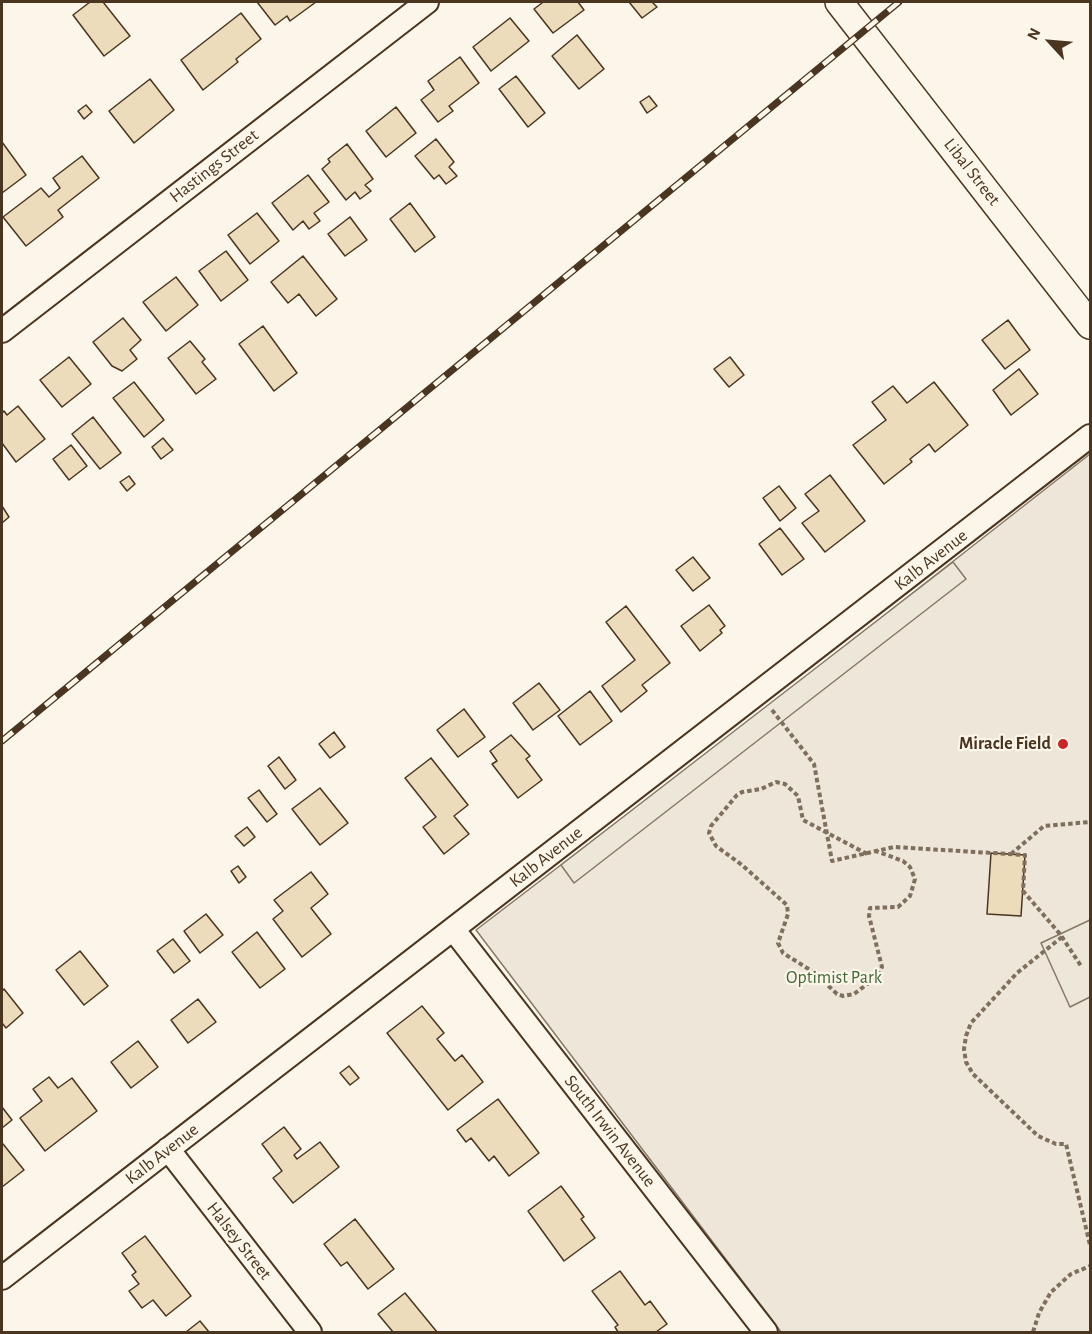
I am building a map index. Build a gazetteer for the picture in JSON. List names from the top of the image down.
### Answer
{
  "streets": {
    "street": [
      "Hastings Street",
      "Libal Street",
      "Kalb Avenue",
      "South Irwin Avenue",
      "Halsey Street"
    ]
  },
  "crossings": [
    ["Kalb Avenue", "South Irwin Avenue"],
    ["Kalb Avenue", "Halsey Street"]
  ],
  "parks": ["Optimist Park"],
  "places": ["Miracle Field"],
  "north": "top left"
}
